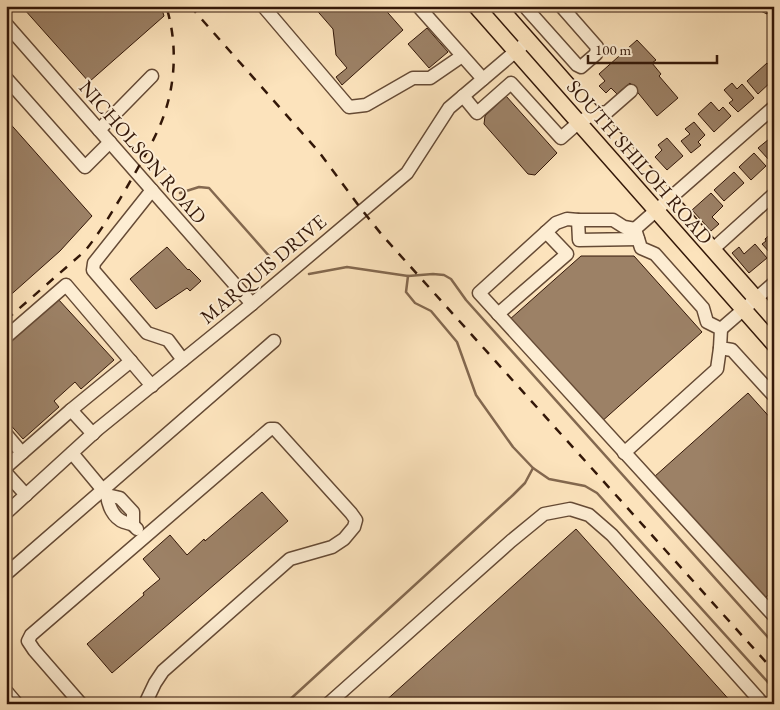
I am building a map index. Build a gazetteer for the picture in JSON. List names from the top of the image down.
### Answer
{
  "streets": {
    "main road": ["SOUTH SHILOH ROAD"],
    "street": ["NICHOLSON ROAD", "MARQUIS DRIVE"]
  },
  "crossings": [
    ["NICHOLSON ROAD", "MARQUIS DRIVE"],
    ["SOUTH SHILOH ROAD", "MARQUIS DRIVE"]
  ],
  "scale_bar": "100 m"
}
